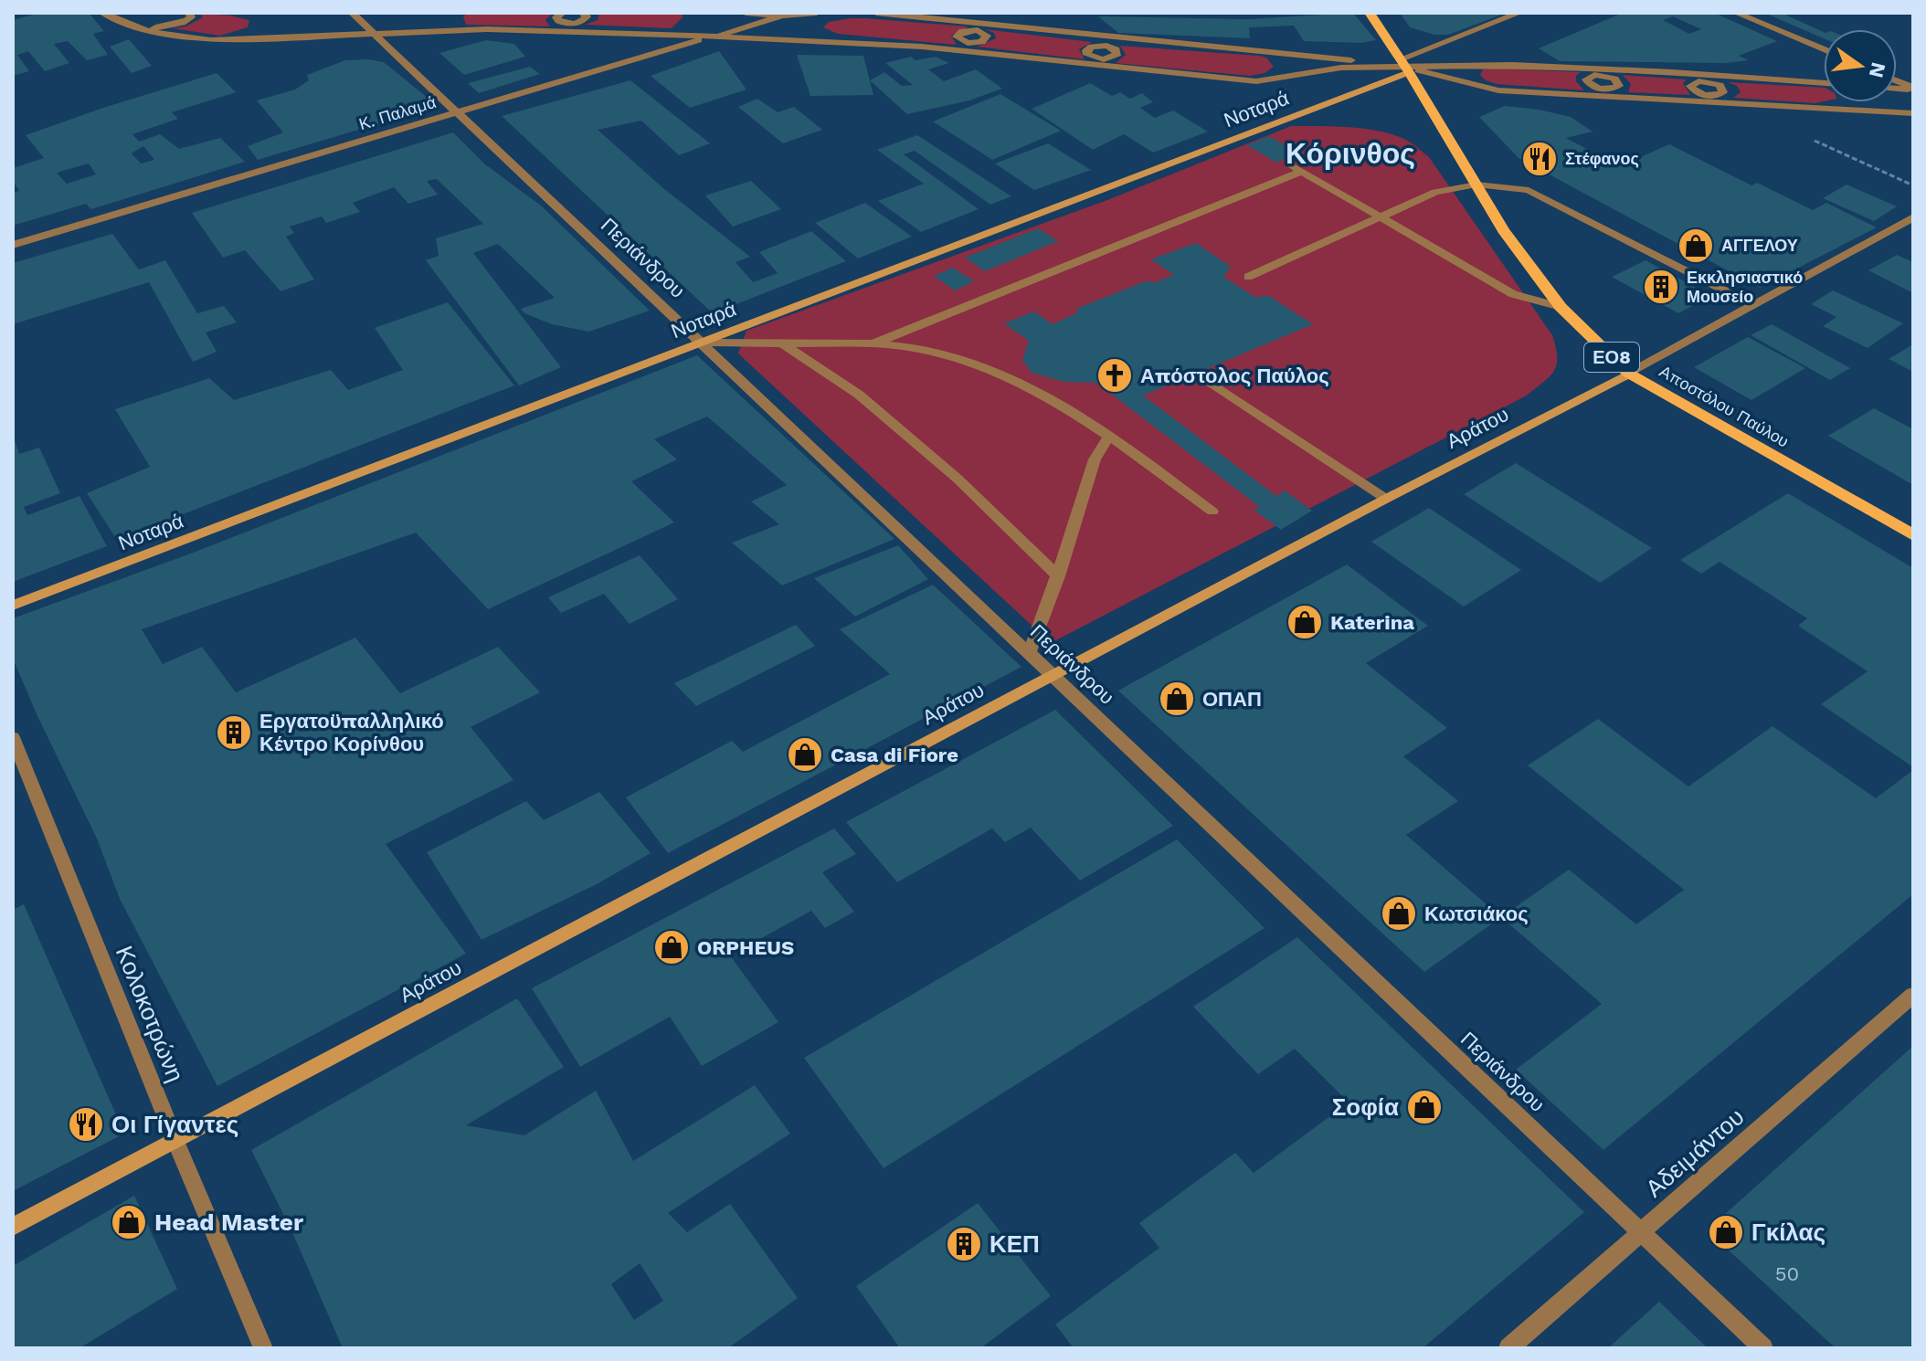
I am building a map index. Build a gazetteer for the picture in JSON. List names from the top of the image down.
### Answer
{
  "streets": {
    "main road": ["ΕΟ8", "Αποστόλου Παύλου"],
    "street": [
      "Νοταρά",
      "Κ. Παλαμά",
      "Περιάνδρου",
      "Αράτου",
      "Κολοκοτρώνη",
      "Αδειμάντου"
    ]
  },
  "crossings": [
    ["Νοταρά", "Περιάνδρου"],
    ["Νοταρά", "ΕΟ8"],
    ["Νοταρά", "Αποστόλου Παύλου"],
    ["Κ. Παλαμά", "Περιάνδρου"],
    ["Περιάνδρου", "Αράτου"],
    ["Περιάνδρου", "Αδειμάντου"],
    ["ΕΟ8", "Αποστόλου Παύλου"],
    ["Αποστόλου Παύλου", "Αράτου"],
    ["Αράτου", "Κολοκοτρώνη"]
  ],
  "districts": ["Κόρινθος"],
  "places": {
    "restaurant": ["Στέφανος", "Οι Γίγαντες"],
    "shop": [
      "ΑΓΓΕΛΟΥ",
      "Katerina",
      "ΟΠΑΠ",
      "Casa di Fiore",
      "Κωτσιάκος",
      "ORPHEUS",
      "Σοφία",
      "Head Master",
      "Γκίλας"
    ],
    "building": ["Εκκλησιαστικό Μουσείο", "Εργατοϋπαλληλικό Κέντρο Κορίνθου", "ΚΕΠ"],
    "church": ["Απόστολος Παύλος"]
  },
  "house_numbers": ["50"],
  "north": "right"
}
